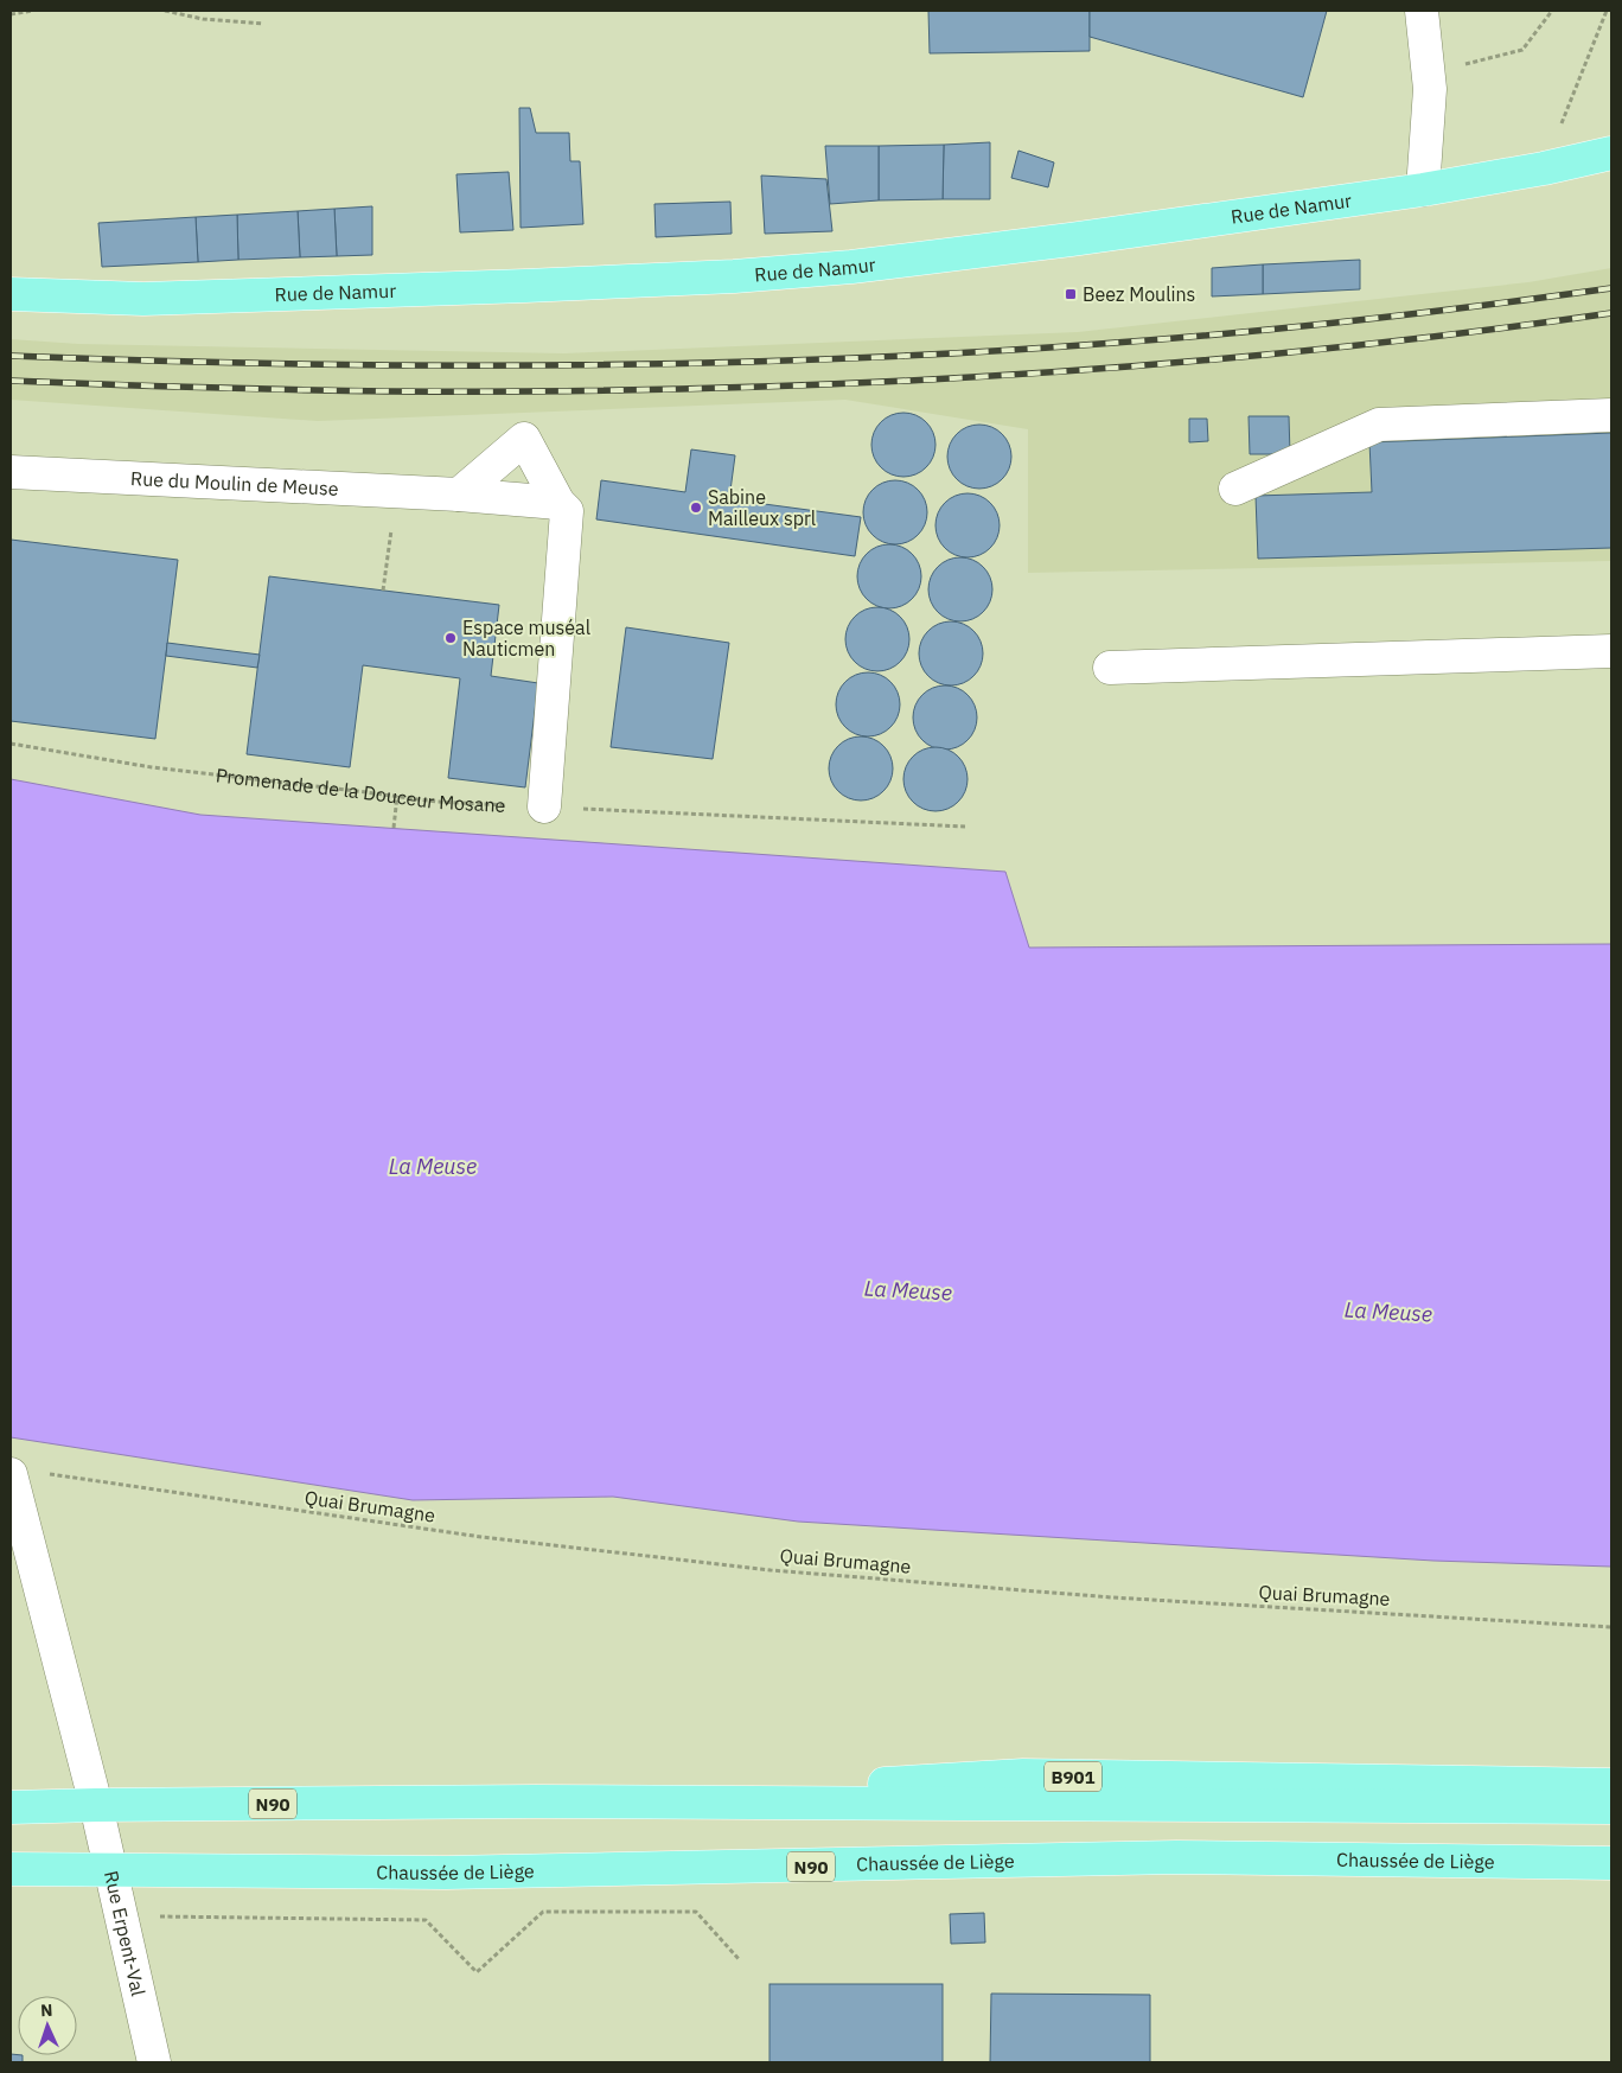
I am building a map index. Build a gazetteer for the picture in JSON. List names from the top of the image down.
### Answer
{
  "streets": {
    "main road": [
      "Rue de Namur",
      "B901",
      "N90",
      "Chaussée de Liège"
    ],
    "street": ["Rue du Moulin de Meuse", "Rue Erpent-Val"],
    "path": ["Promenade de la Douceur Mosane", "Quai Brumagne"]
  },
  "crossings": [
    ["B901", "N90"],
    ["N90", "Rue Erpent-Val"],
    ["Chaussée de Liège", "Rue Erpent-Val"]
  ],
  "water": ["La Meuse"],
  "places": {
    "transit": ["Beez Moulins"],
    "other": ["Sabine Mailleux sprl", "Espace muséal Nauticmen"]
  },
  "north": "top"
}
